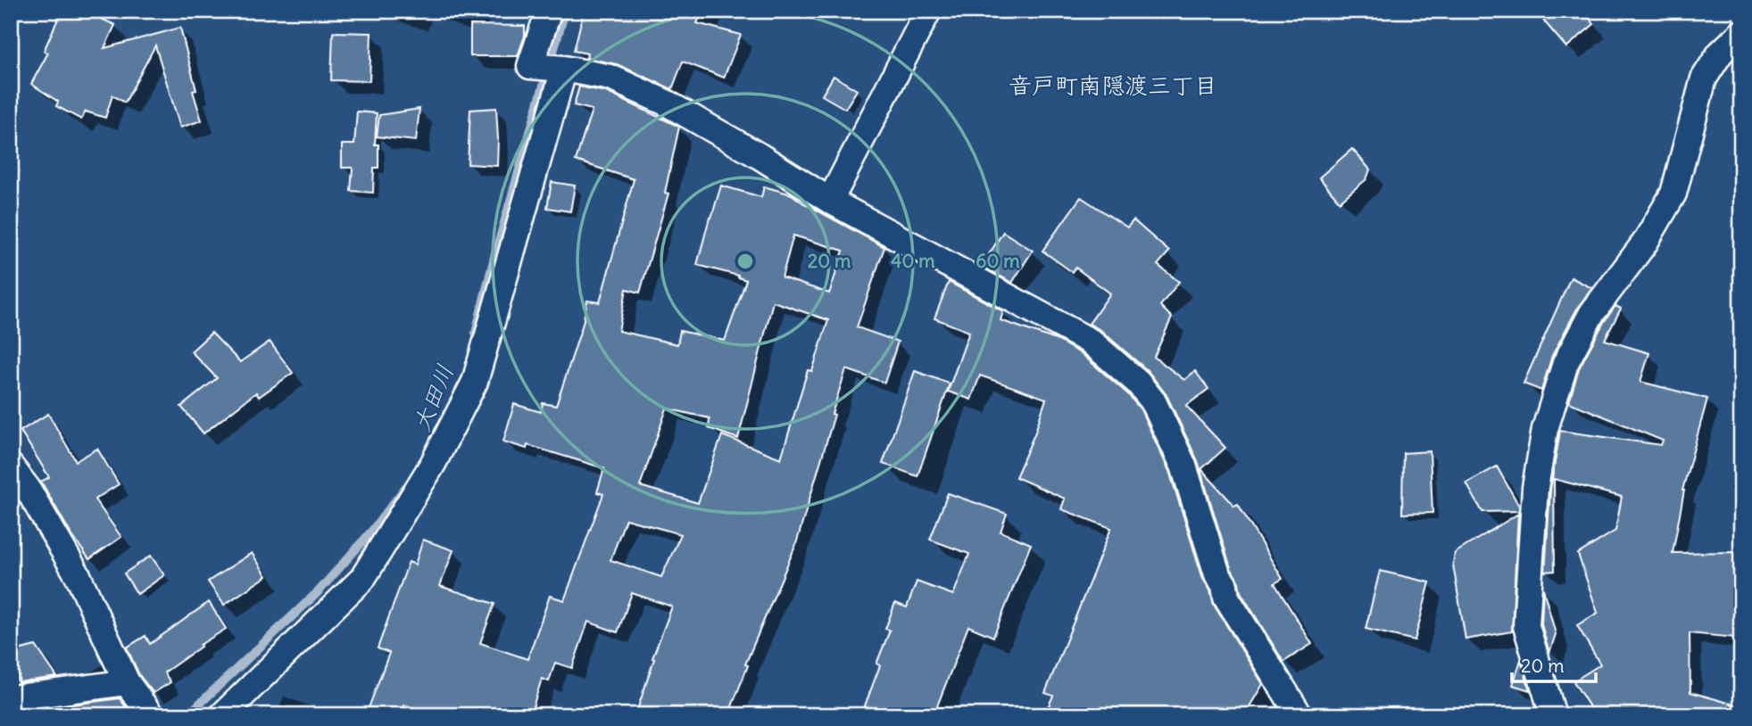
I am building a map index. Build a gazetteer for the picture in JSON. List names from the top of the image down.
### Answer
{
  "districts": ["音戸町南隠渡三丁目"],
  "water": ["大田川"],
  "scale_bar": "20 m",
  "rings": ["20 m", "40 m", "60 m"]
}
